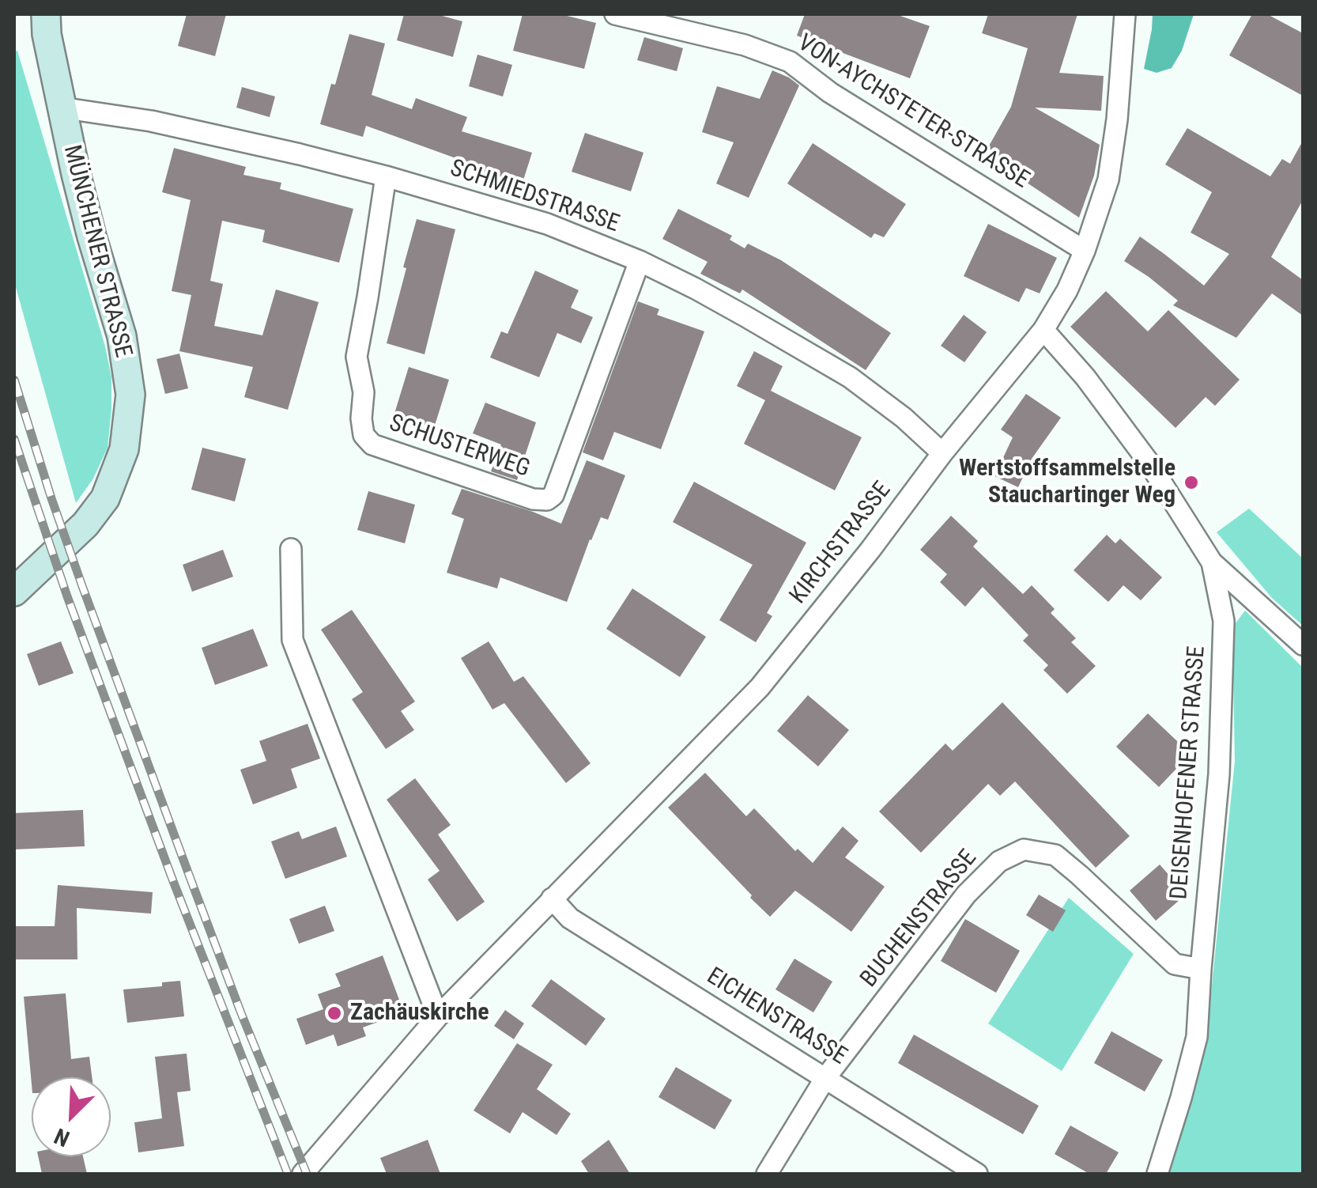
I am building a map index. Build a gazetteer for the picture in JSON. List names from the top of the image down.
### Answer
{
  "streets": {
    "main road": ["MÜNCHENER STRASSE"],
    "street": [
      "VON-AYCHSTETER-STRASSE",
      "SCHMIEDSTRASSE",
      "SCHUSTERWEG",
      "KIRCHSTRASSE",
      "DEISENHOFENER STRASSE",
      "BUCHENSTRASSE",
      "EICHENSTRASSE"
    ]
  },
  "crossings": [
    ["VON-AYCHSTETER-STRASSE", "KIRCHSTRASSE"],
    ["SCHMIEDSTRASSE", "MÜNCHENER STRASSE"],
    ["SCHMIEDSTRASSE", "SCHUSTERWEG"],
    ["SCHMIEDSTRASSE", "KIRCHSTRASSE"],
    ["KIRCHSTRASSE", "DEISENHOFENER STRASSE"],
    ["KIRCHSTRASSE", "EICHENSTRASSE"],
    ["DEISENHOFENER STRASSE", "BUCHENSTRASSE"],
    ["BUCHENSTRASSE", "EICHENSTRASSE"]
  ],
  "places": ["Wertstoffsammelstelle Stauchartinger Weg", "Zachäuskirche"],
  "north": "bottom left"
}
